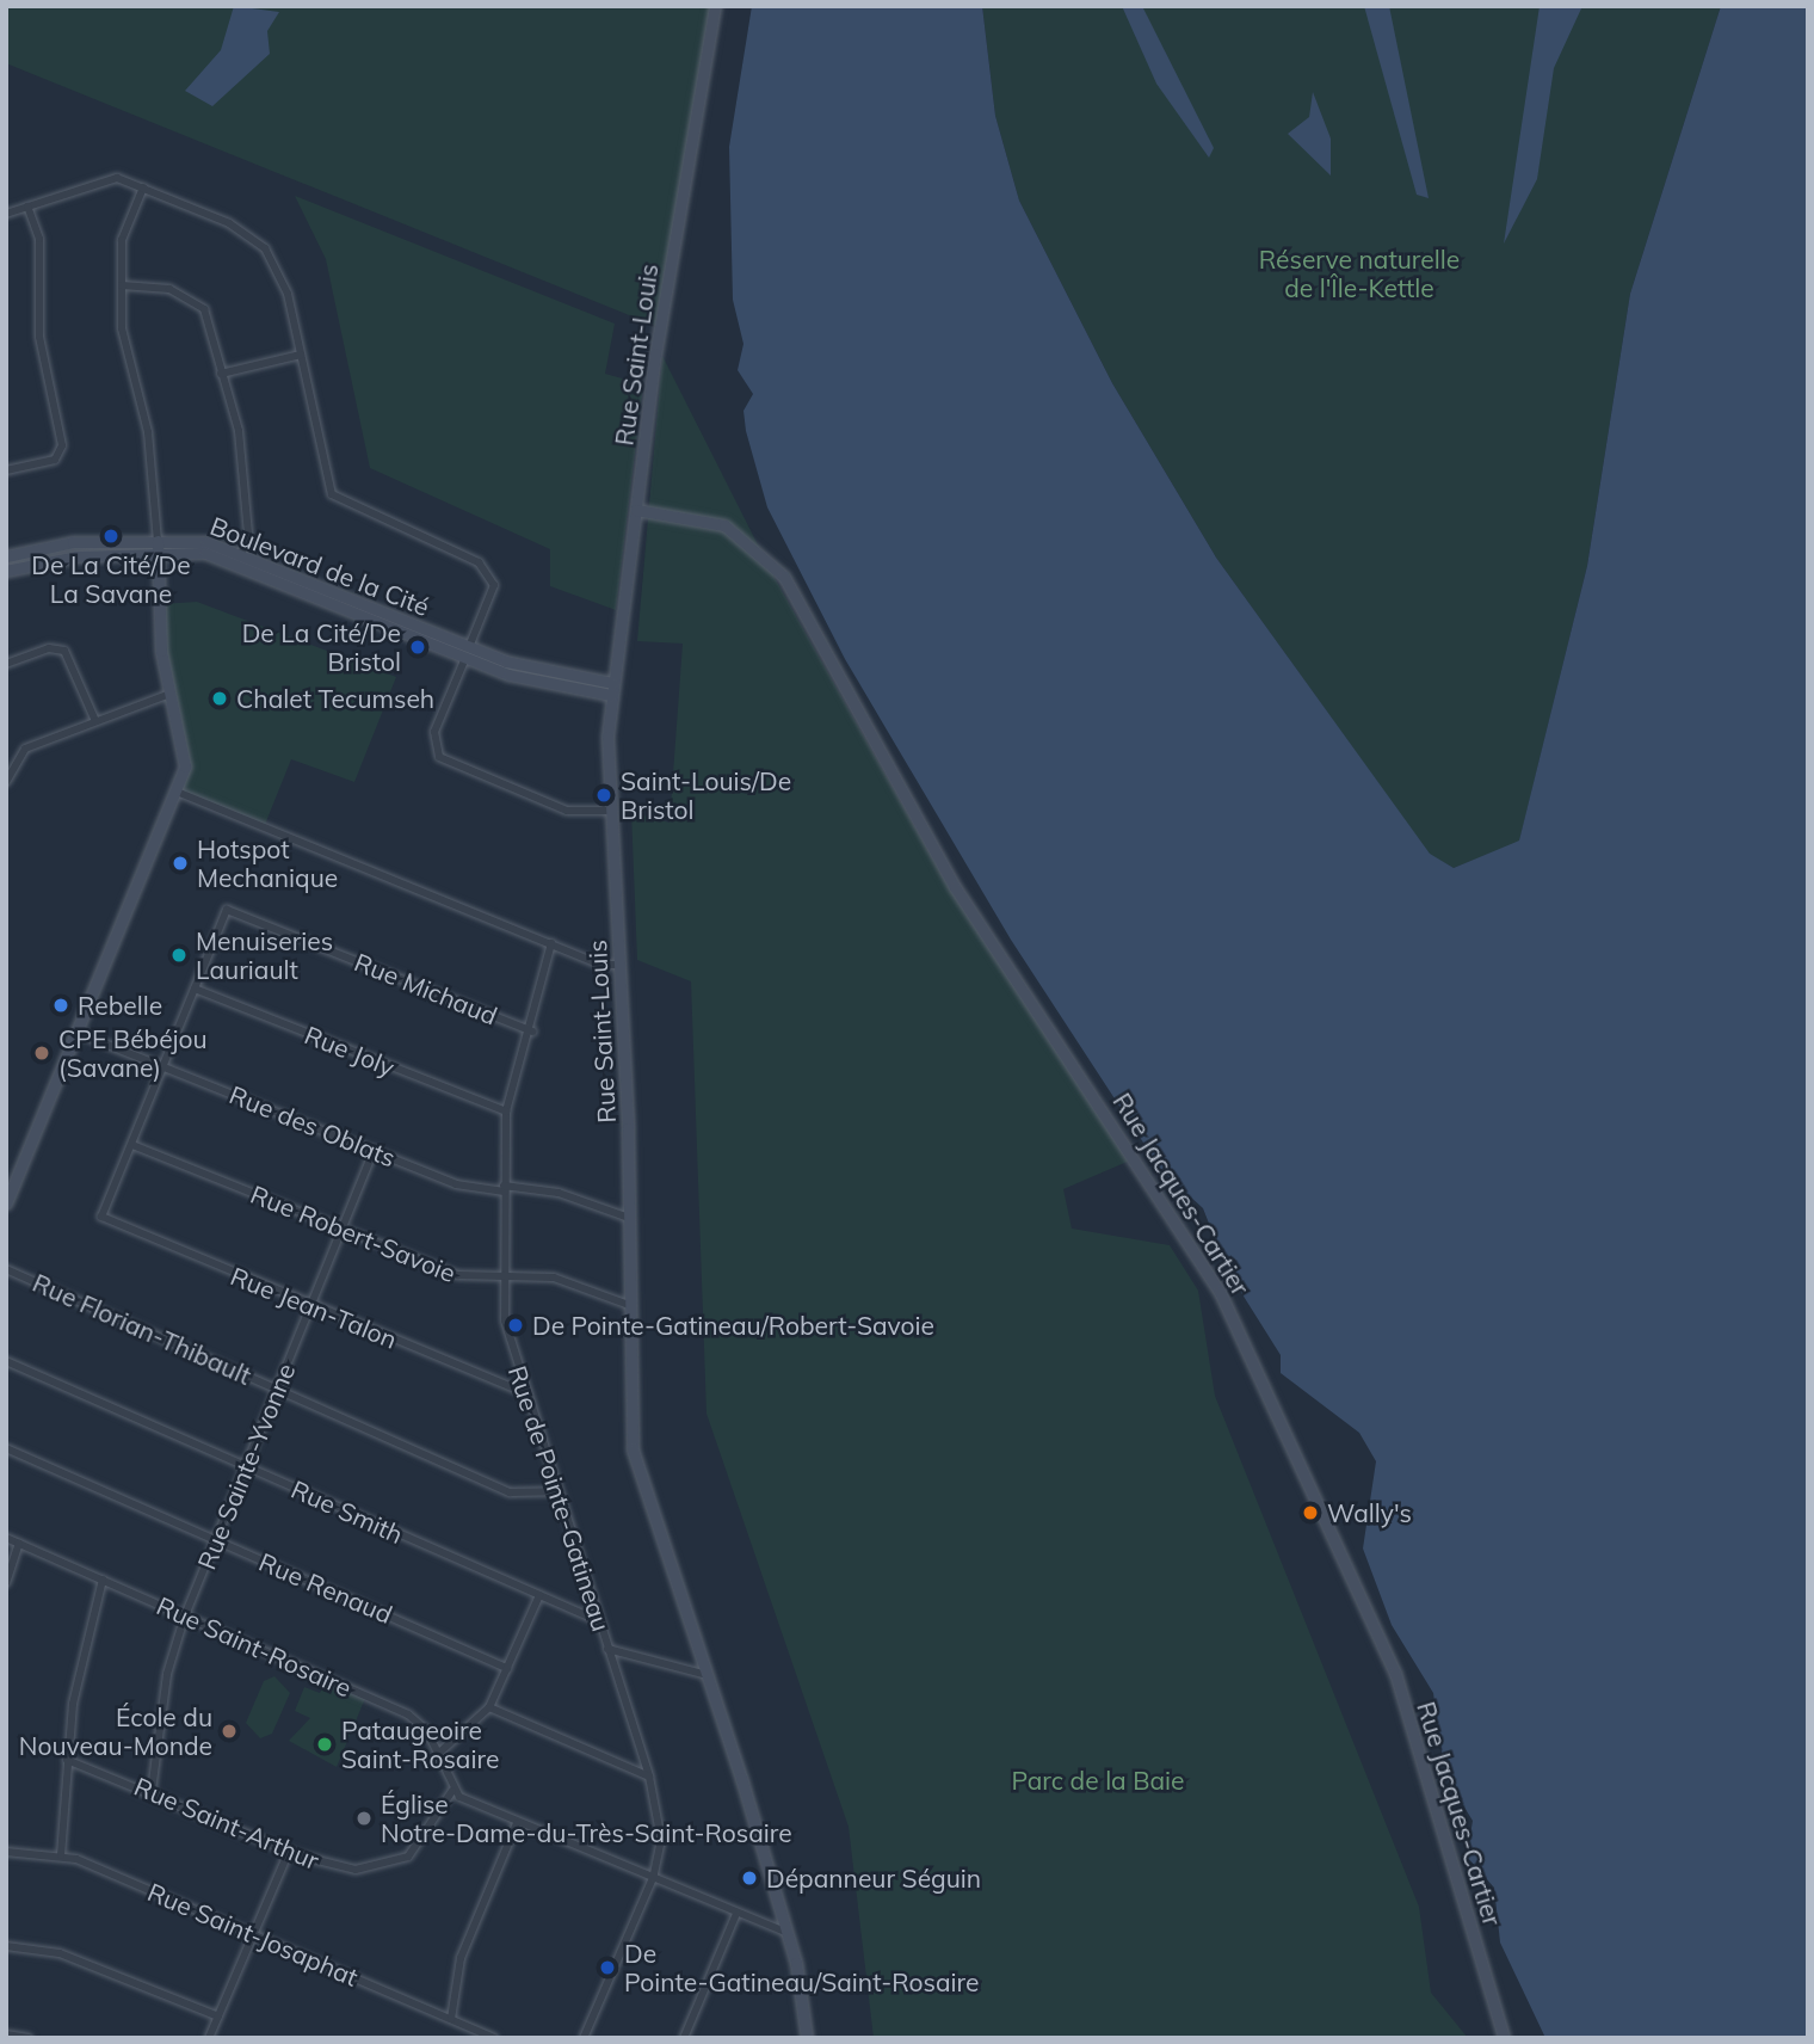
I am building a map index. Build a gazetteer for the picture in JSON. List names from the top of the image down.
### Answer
{
  "streets": {
    "street": [
      "Rue Saint-Louis",
      "Boulevard de la Cité",
      "Rue Michaud",
      "Rue Joly",
      "Rue des Oblats",
      "Rue Jacques-Cartier",
      "Rue Robert-Savoie",
      "Rue Jean-Talon",
      "Rue Florian-Thibault",
      "Rue Sainte-Yvonne",
      "Rue de Pointe-Gatineau",
      "Rue Smith",
      "Rue Renaud",
      "Rue Saint-Rosaire",
      "Rue Saint-Arthur",
      "Rue Saint-Josaphat"
    ]
  },
  "crossings": [
    ["Rue Saint-Louis", "Boulevard de la Cité"],
    ["Rue Saint-Louis", "Rue des Oblats"],
    ["Rue Saint-Louis", "Rue Jacques-Cartier"],
    ["Rue Saint-Louis", "Rue Robert-Savoie"],
    ["Rue Michaud", "Rue Joly"],
    ["Rue Michaud", "Rue de Pointe-Gatineau"],
    ["Rue Joly", "Rue de Pointe-Gatineau"],
    ["Rue des Oblats", "Rue Sainte-Yvonne"],
    ["Rue des Oblats", "Rue de Pointe-Gatineau"],
    ["Rue Robert-Savoie", "Rue Jean-Talon"],
    ["Rue Robert-Savoie", "Rue Sainte-Yvonne"],
    ["Rue Robert-Savoie", "Rue de Pointe-Gatineau"],
    ["Rue Jean-Talon", "Rue Sainte-Yvonne"],
    ["Rue Jean-Talon", "Rue de Pointe-Gatineau"],
    ["Rue Florian-Thibault", "Rue Sainte-Yvonne"],
    ["Rue Florian-Thibault", "Rue de Pointe-Gatineau"],
    ["Rue Sainte-Yvonne", "Rue Smith"],
    ["Rue Sainte-Yvonne", "Rue Renaud"],
    ["Rue Sainte-Yvonne", "Rue Saint-Rosaire"],
    ["Rue Sainte-Yvonne", "Rue Saint-Arthur"],
    ["Rue de Pointe-Gatineau", "Rue Smith"],
    ["Rue Saint-Rosaire", "Rue Saint-Arthur"]
  ],
  "parks": ["Réserve naturelle de l'Île-Kettle", "Parc de la Baie"],
  "places": [
    "De La Cité/De La Savane",
    "De La Cité/De Bristol",
    "Chalet Tecumseh",
    "Saint-Louis/De Bristol",
    "Hotspot Mechanique",
    "Menuiseries Lauriault",
    "Rebelle",
    "CPE Bébéjou (Savane)",
    "De Pointe-Gatineau/Robert-Savoie",
    "Wally's",
    "École du Nouveau-Monde",
    "Pataugeoire Saint-Rosaire",
    "Église Notre-Dame-du-Très-Saint-Rosaire",
    "Dépanneur Séguin",
    "De Pointe-Gatineau/Saint-Rosaire"
  ]
}
